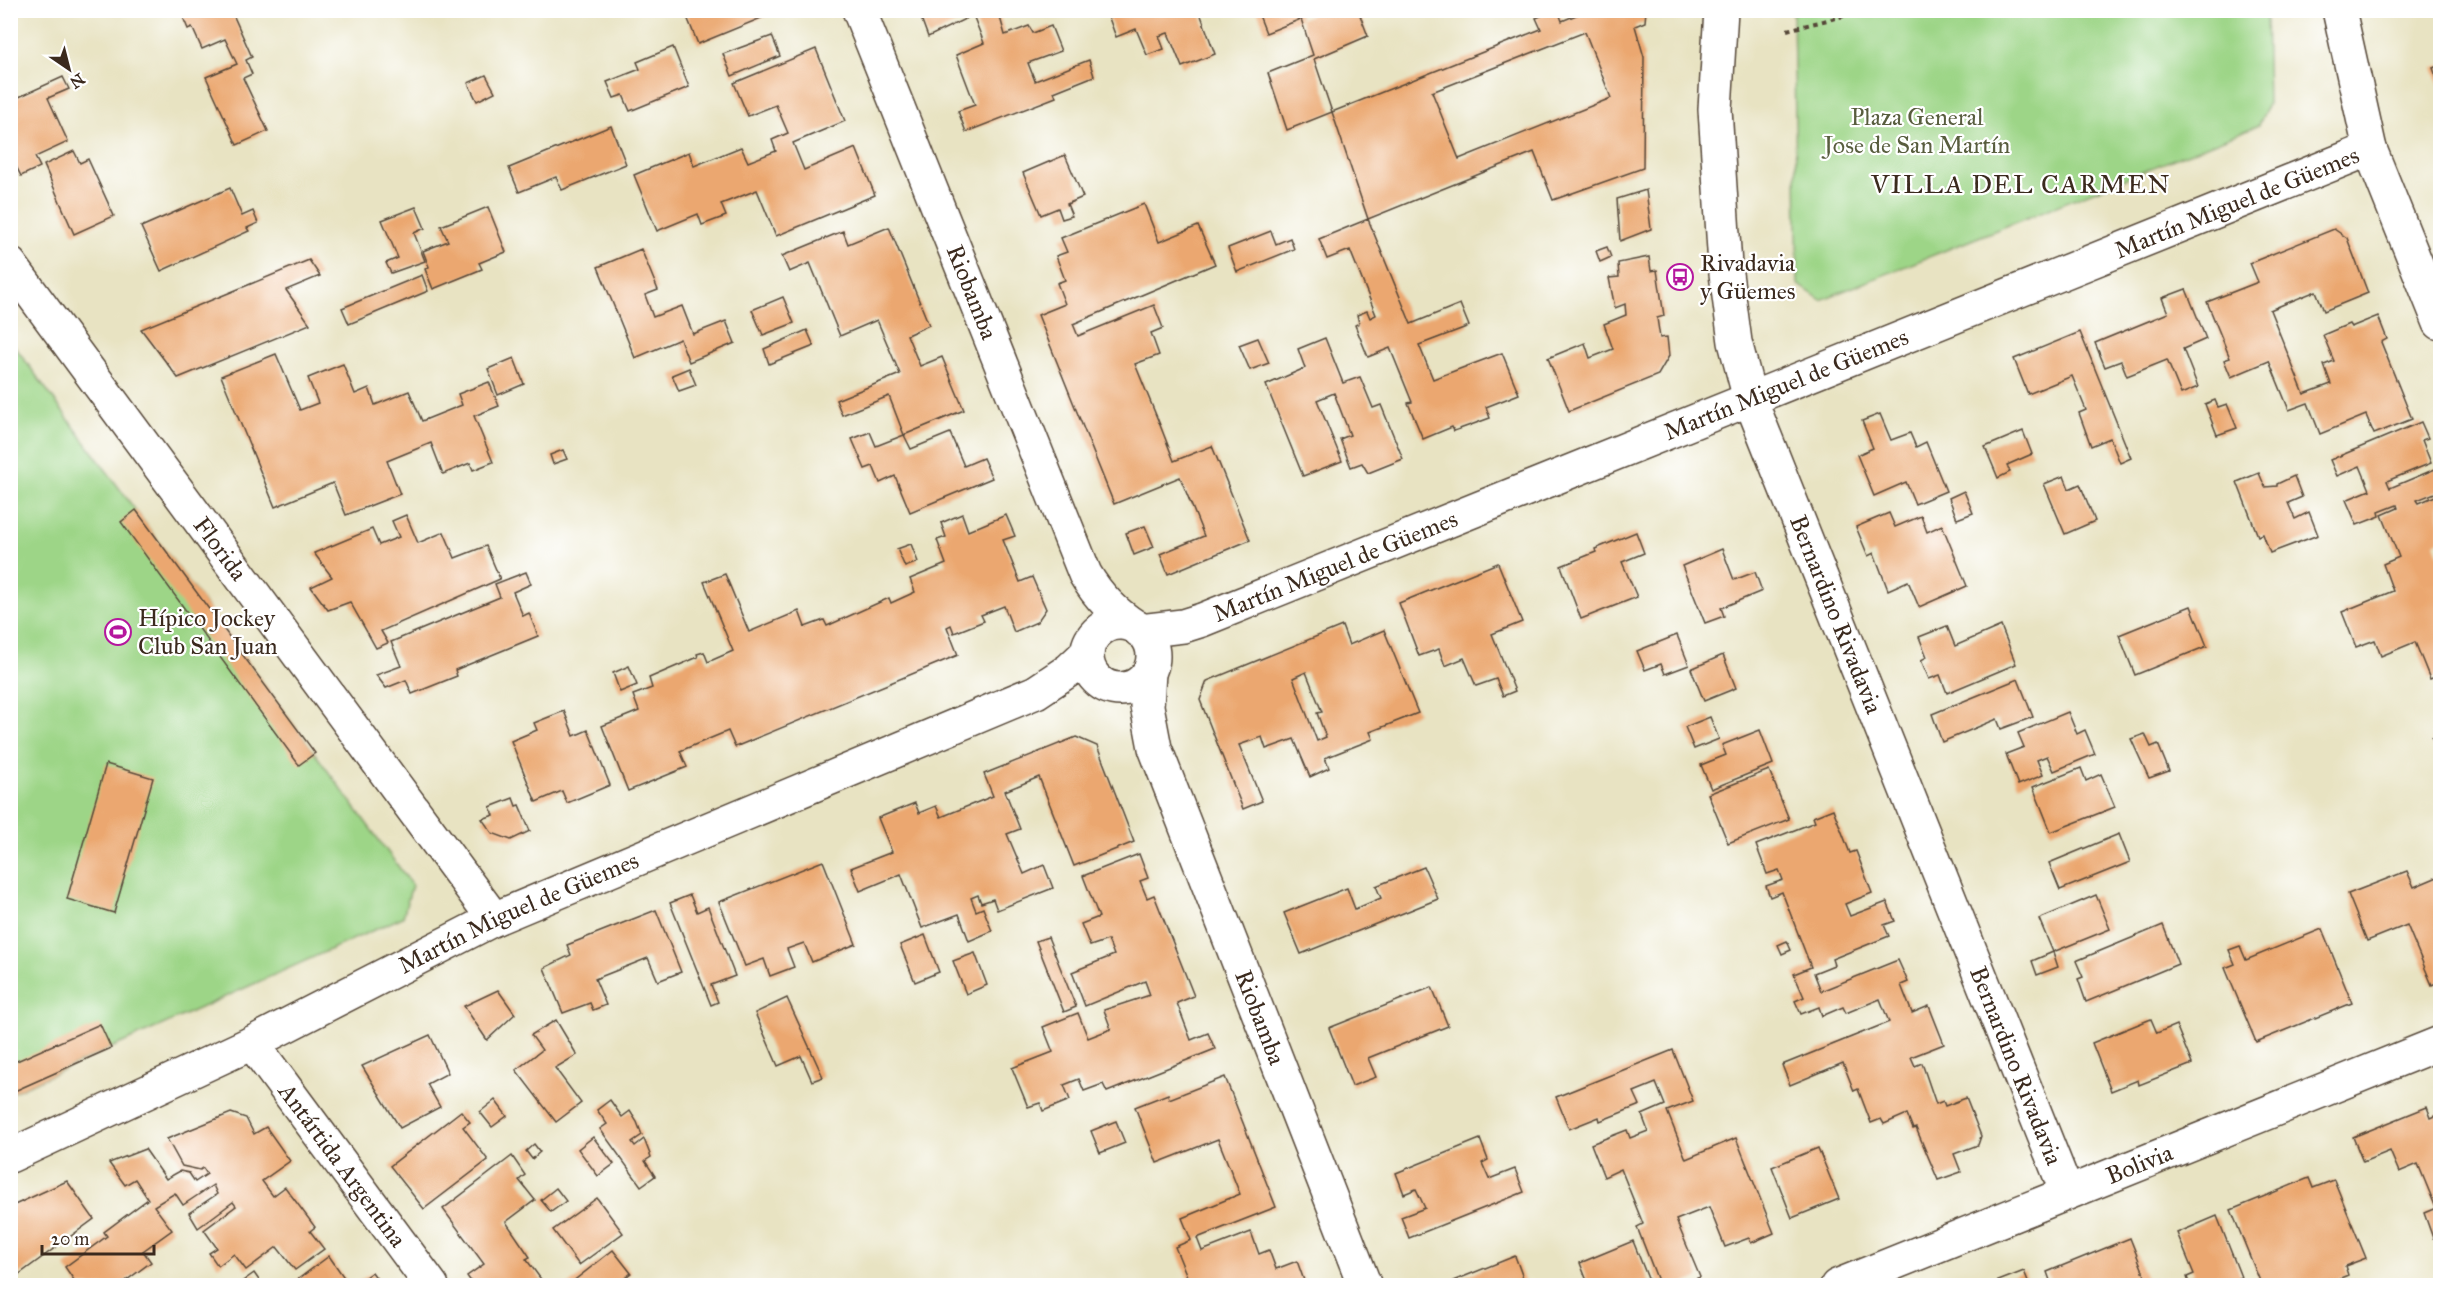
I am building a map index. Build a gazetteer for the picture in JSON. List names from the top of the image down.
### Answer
{
  "streets": {
    "street": [
      "Martín Miguel de Güemes",
      "Riobamba",
      "Florida",
      "Bernardino Rivadavia",
      "Antártida Argentina",
      "Bolivia"
    ]
  },
  "crossings": [
    ["Martín Miguel de Güemes", "Riobamba"],
    ["Martín Miguel de Güemes", "Florida"],
    ["Martín Miguel de Güemes", "Bernardino Rivadavia"],
    ["Martín Miguel de Güemes", "Antártida Argentina"],
    ["Bernardino Rivadavia", "Bolivia"]
  ],
  "districts": ["VILLA DEL CARMEN"],
  "parks": ["Plaza General Jose de San Martín"],
  "places": {
    "bus stop": ["Rivadavia y Güemes"],
    "sports": ["Hípico Jockey Club San Juan"]
  },
  "scale_bar": "20 m",
  "north": "bottom right"
}
